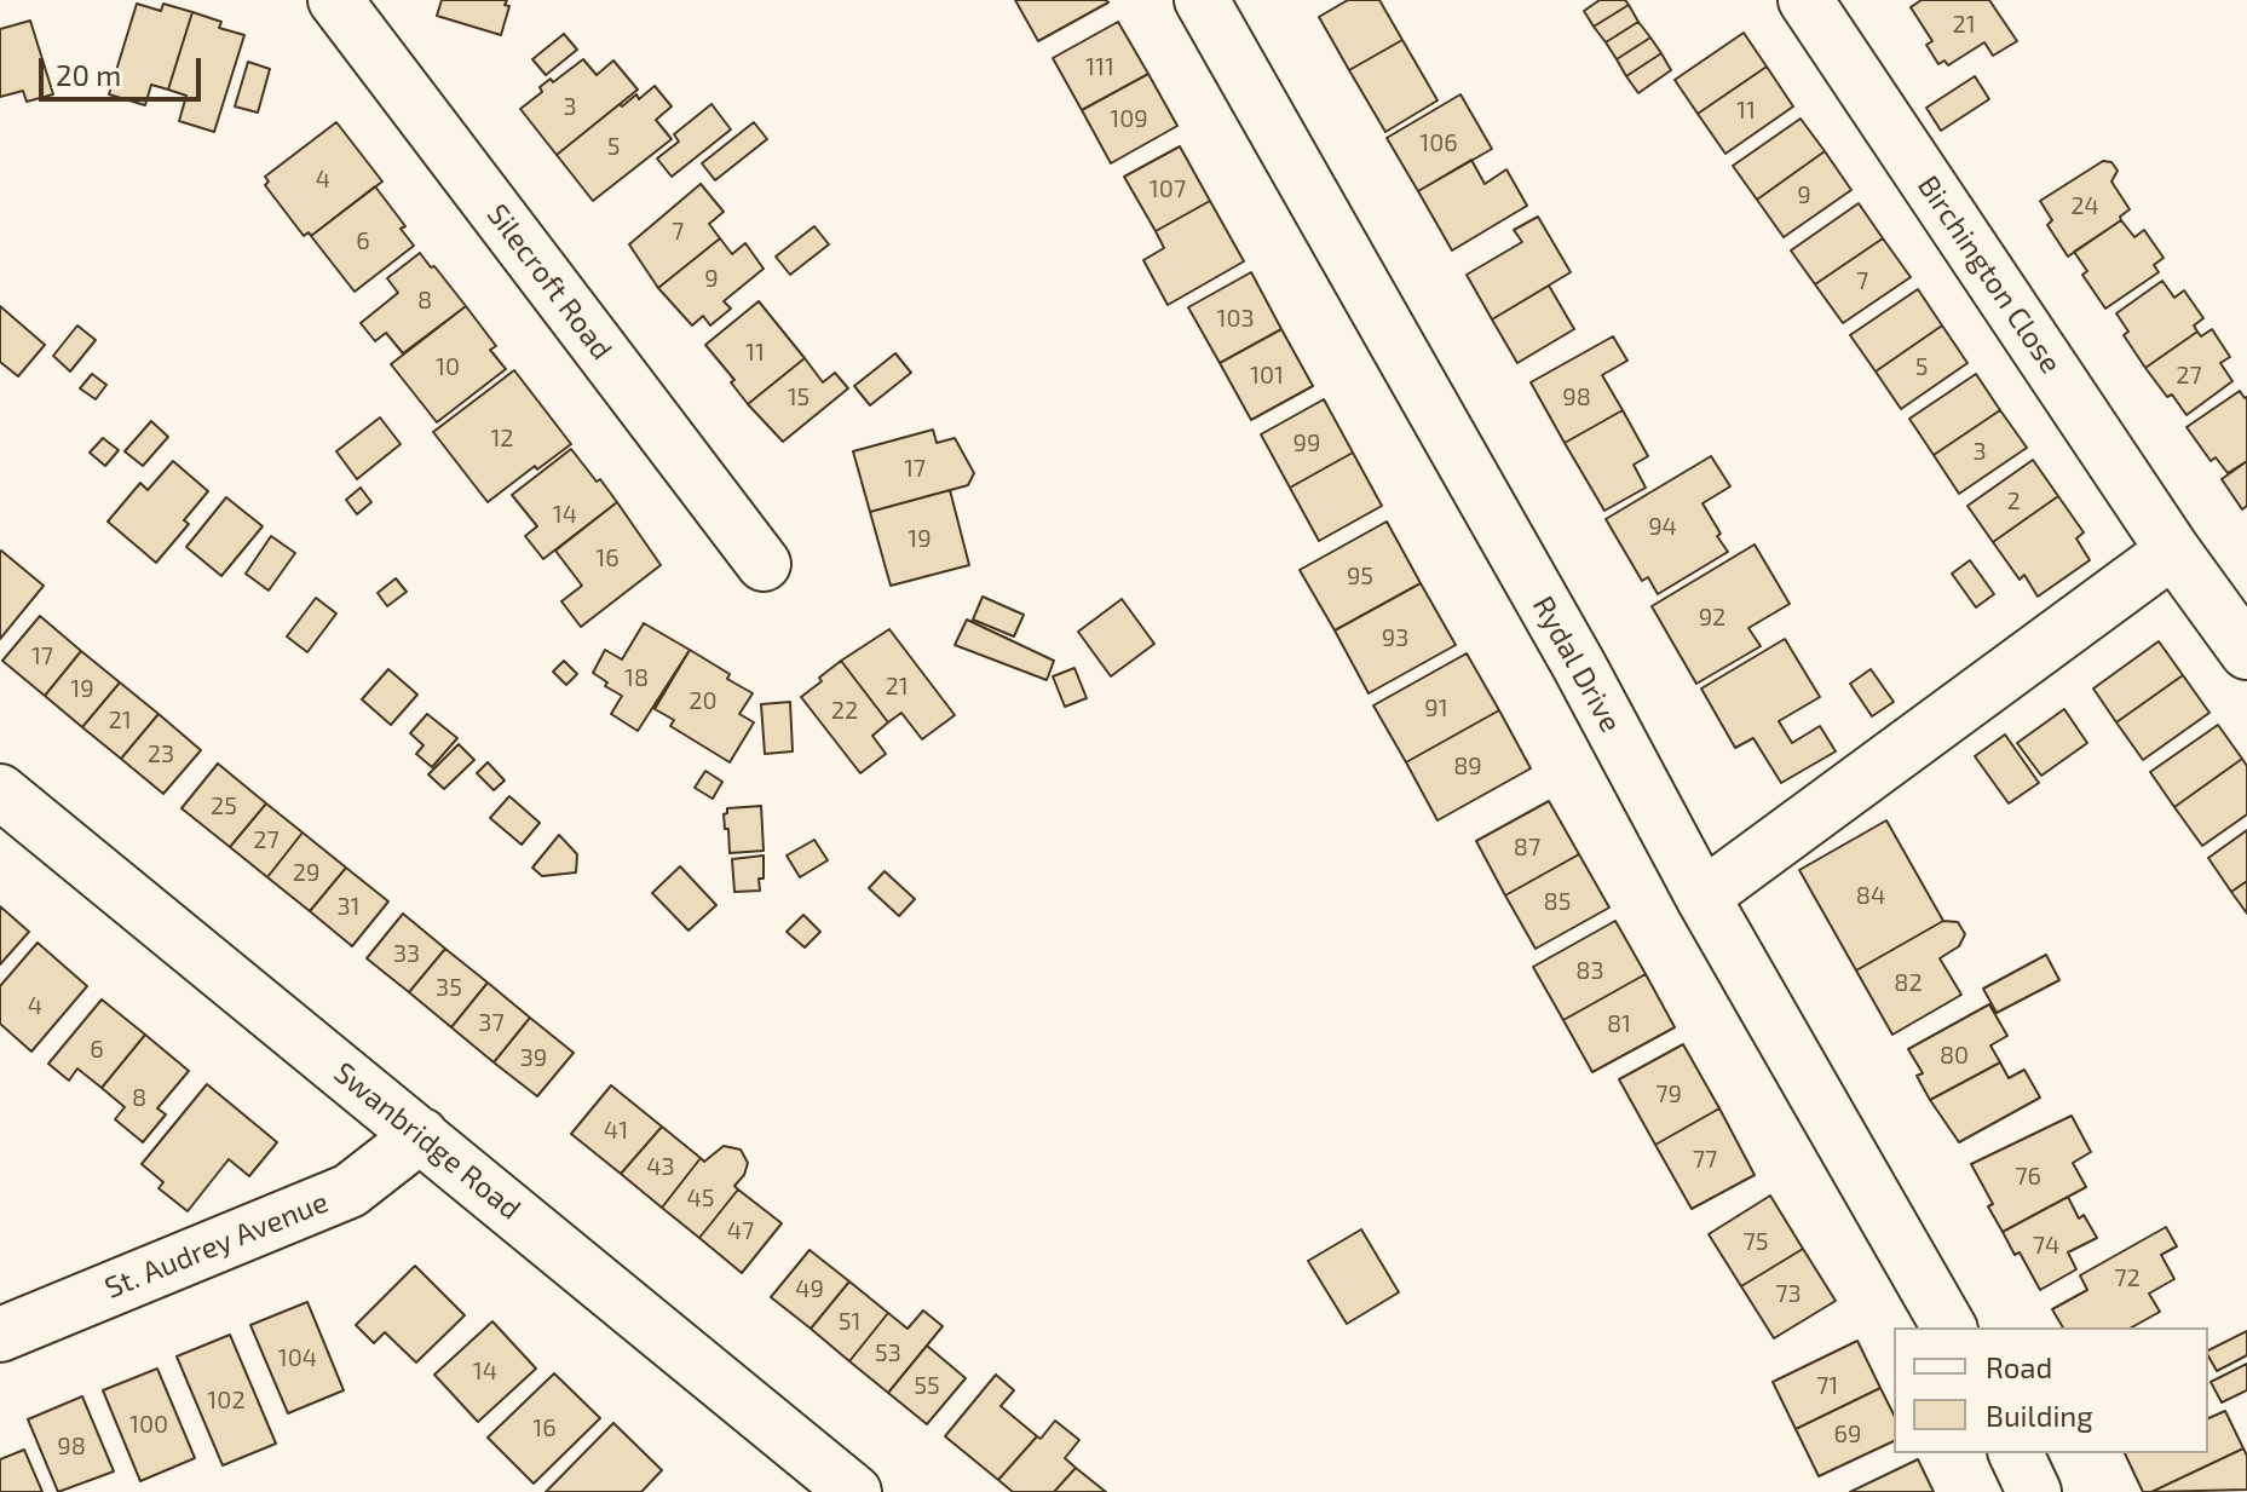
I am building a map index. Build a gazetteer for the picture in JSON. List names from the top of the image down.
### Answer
{
  "streets": {
    "street": [
      "Birchington Close",
      "Silecroft Road",
      "Rydal Drive",
      "Swanbridge Road",
      "St. Audrey Avenue"
    ]
  },
  "crossings": [
    ["Swanbridge Road", "St. Audrey Avenue"]
  ],
  "house_numbers": [
    "21",
    "111",
    "3",
    "11",
    "109",
    "106",
    "5",
    "4",
    "107",
    "9",
    "24",
    "7",
    "6",
    "9",
    "7",
    "8",
    "103",
    "11",
    "10",
    "5",
    "101",
    "27",
    "15",
    "98",
    "12",
    "99",
    "3",
    "17",
    "2",
    "14",
    "94",
    "19",
    "16",
    "95",
    "92",
    "93",
    "17",
    "18",
    "21",
    "19",
    "20",
    "91",
    "22",
    "21",
    "23",
    "89",
    "25",
    "27",
    "87",
    "29",
    "84",
    "85",
    "31",
    "33",
    "83",
    "82",
    "35",
    "4",
    "37",
    "81",
    "6",
    "80",
    "39",
    "79",
    "8",
    "41",
    "77",
    "43",
    "76",
    "45",
    "47",
    "75",
    "74",
    "72",
    "49",
    "73",
    "51",
    "53",
    "104",
    "14",
    "55",
    "71",
    "102",
    "100",
    "16",
    "69",
    "98"
  ],
  "legend": ["Road", "Building"],
  "scale_bar": "20 m"
}
